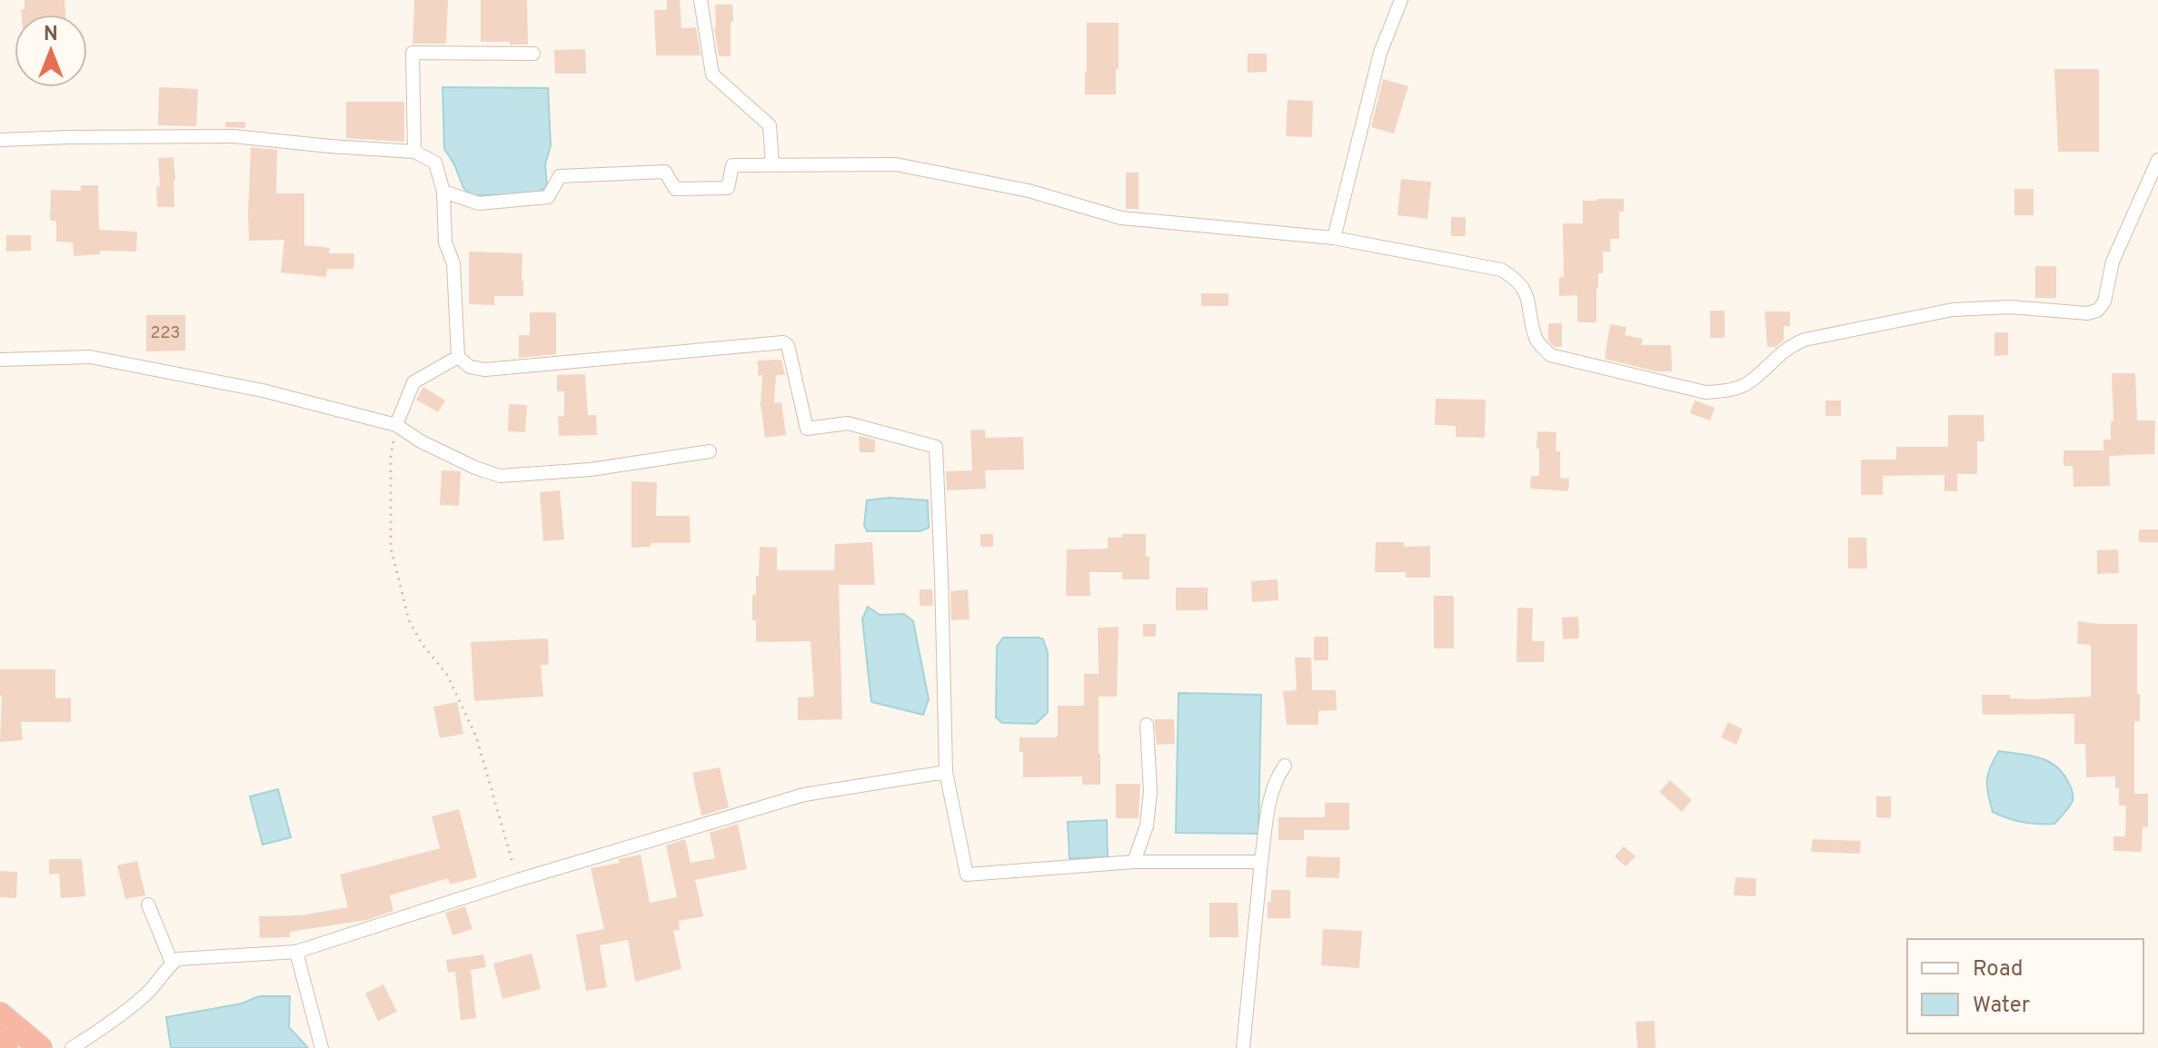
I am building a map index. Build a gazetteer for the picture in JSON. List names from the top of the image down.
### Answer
{
  "house_numbers": ["223"],
  "legend": ["Road", "Water"],
  "north": "top"
}
